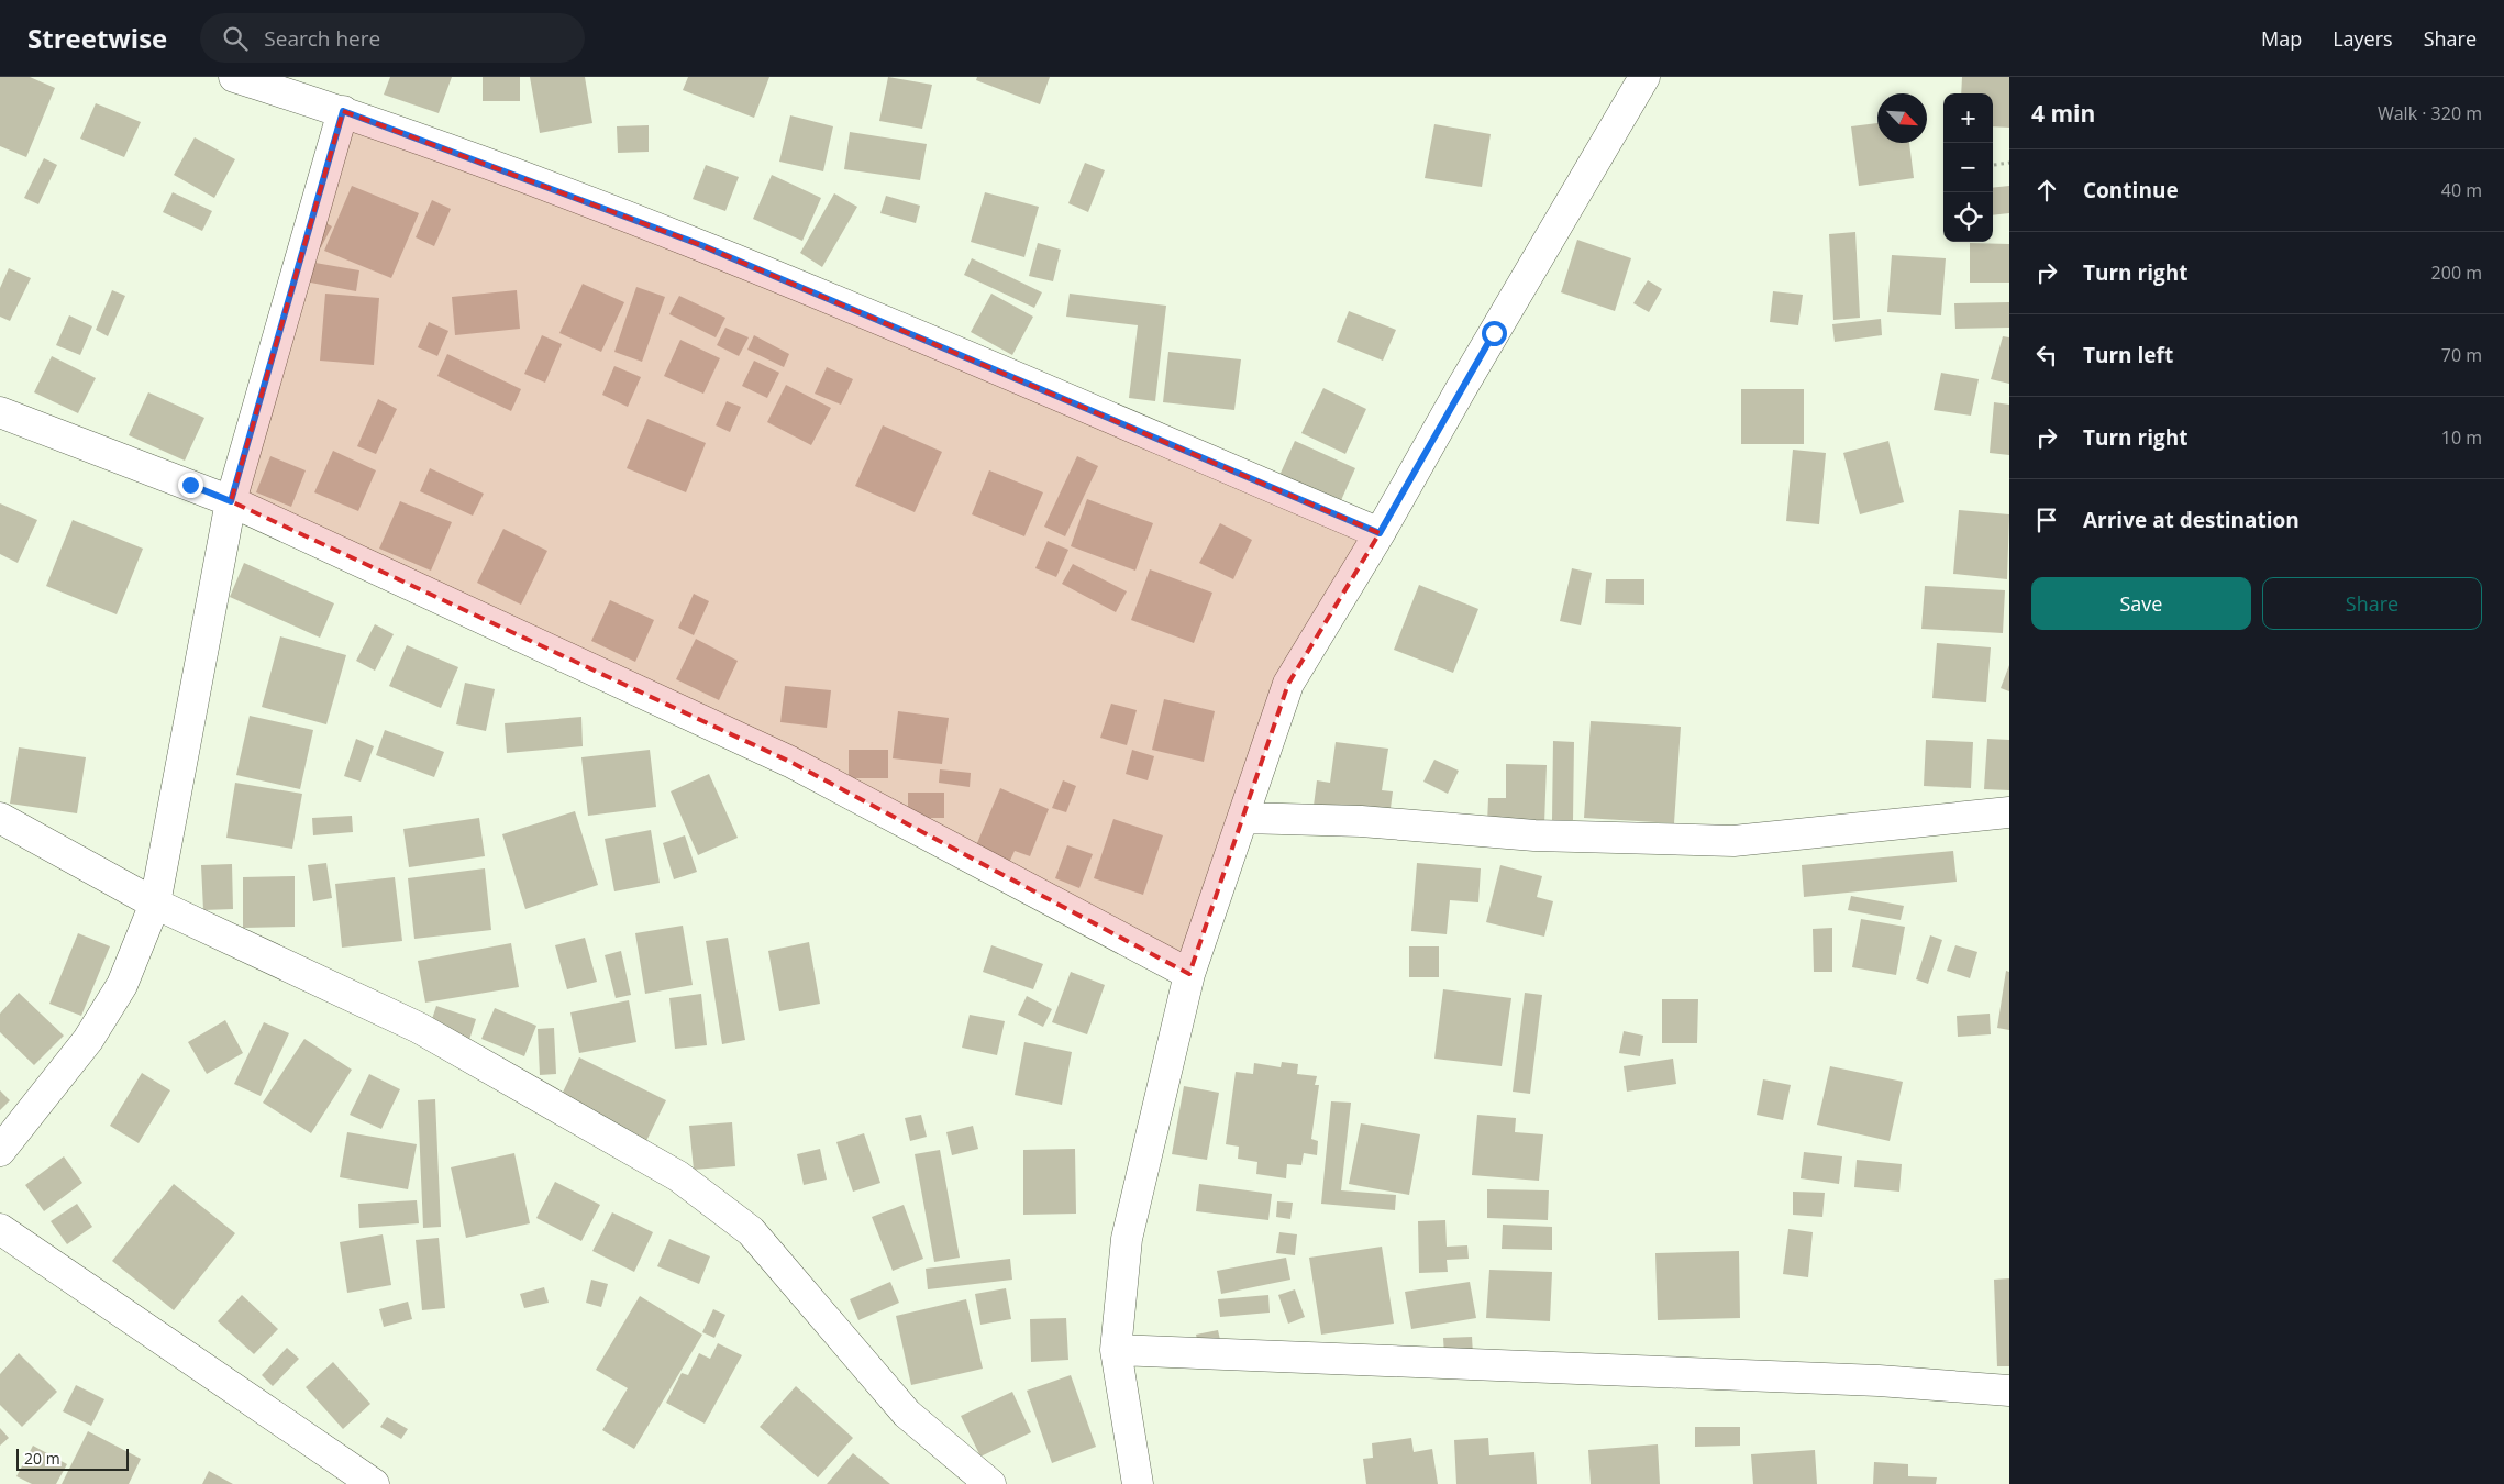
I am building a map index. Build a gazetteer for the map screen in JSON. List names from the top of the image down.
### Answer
{
  "scale_bar": "20 m",
  "north": "bottom right",
  "page": {
    "header": "Streetwise",
    "search": "Search here",
    "nav": ["Map", "Layers", "Share"],
    "heading": ["4 min", "Walk · 320 m"],
    "map_buttons": ["+", "−"],
    "list": [
      ["Continue", "40 m"],
      ["Turn right", "200 m"],
      ["Turn left", "70 m"],
      ["Turn right", "10 m"],
      "Arrive at destination"
    ],
    "buttons": ["Save", "Share"],
    "scale": "20 m"
  }
}
